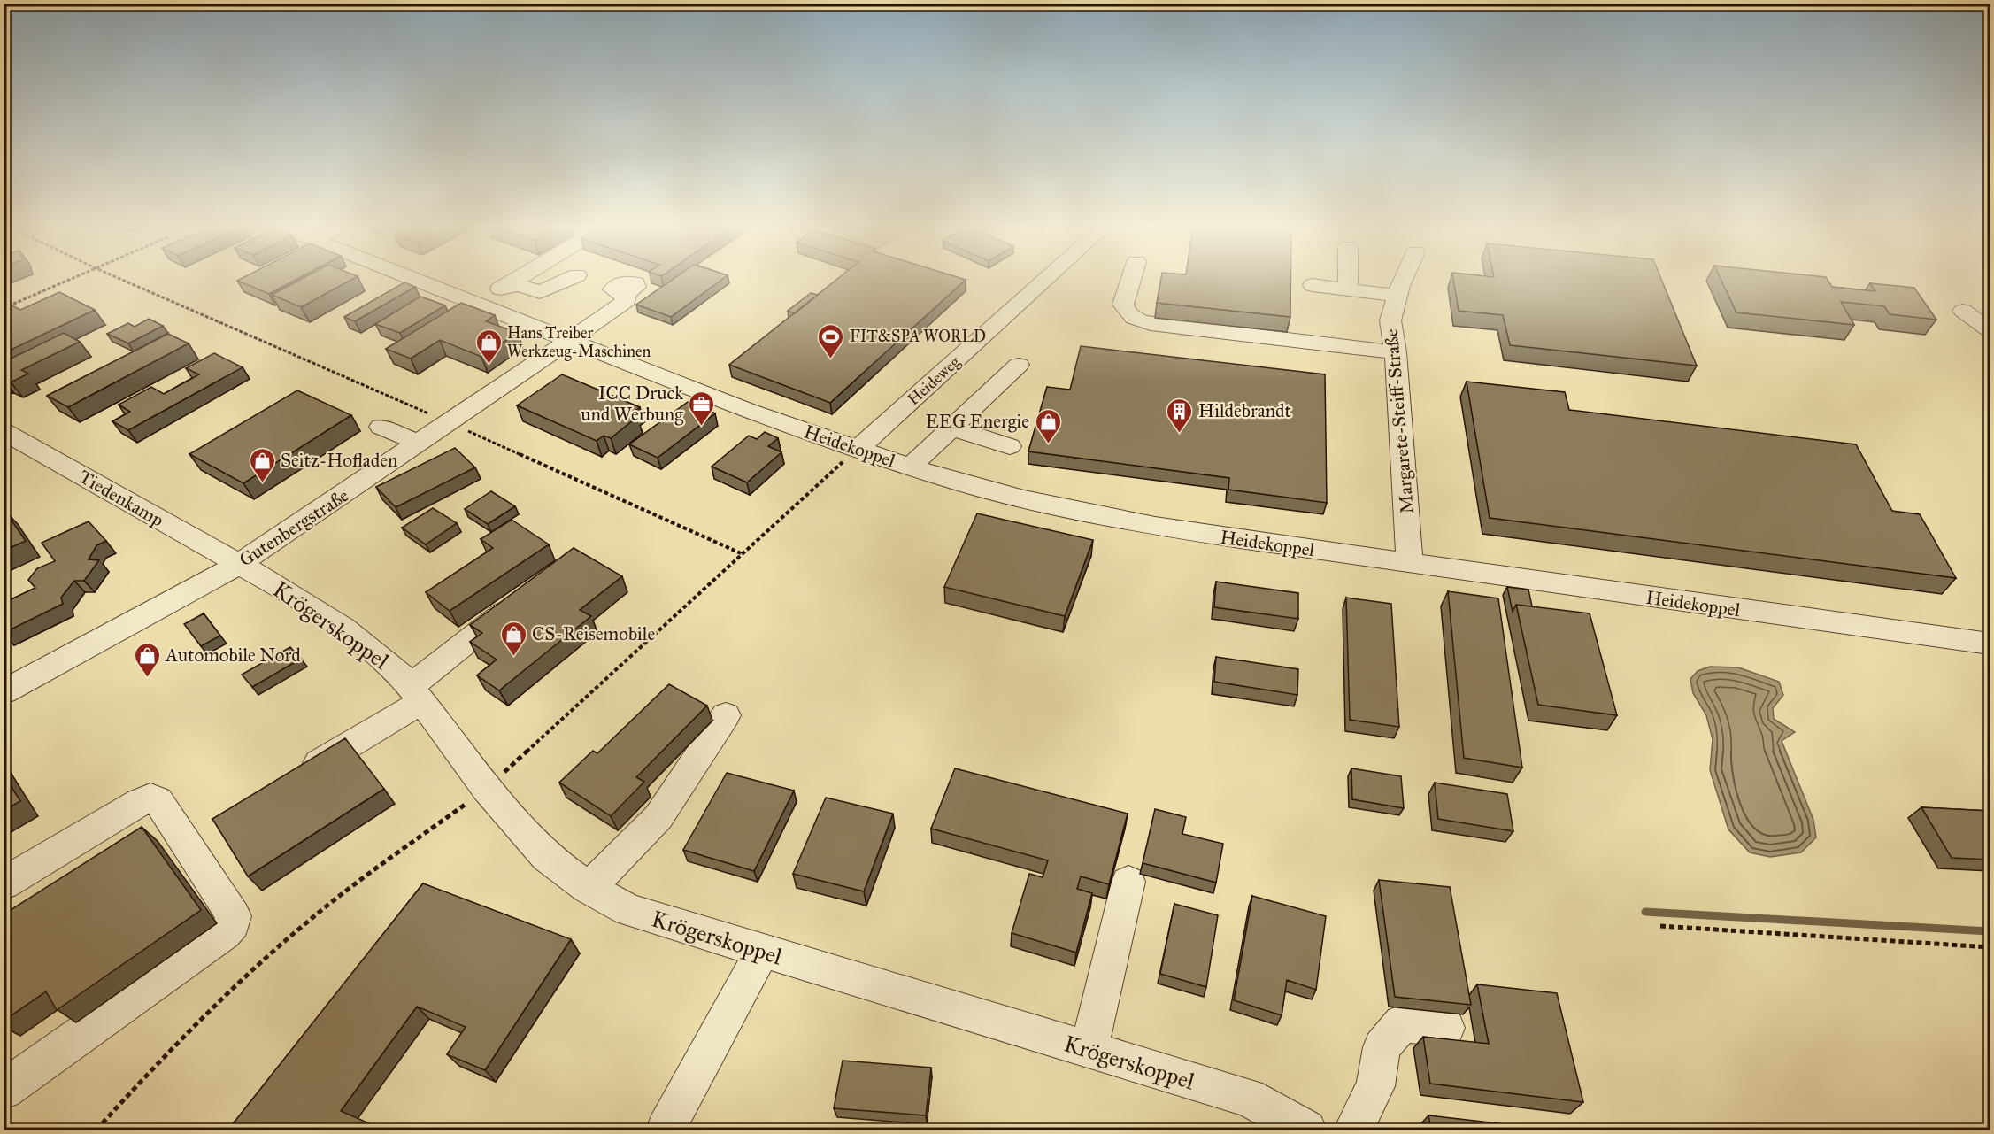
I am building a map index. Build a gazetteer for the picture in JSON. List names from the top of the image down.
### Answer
{
  "streets": {
    "street": [
      "Heideweg",
      "Margarete-Steiff-Straße",
      "Heidekoppel",
      "Tiedenkamp",
      "Gutenbergstraße",
      "Krögerskoppel"
    ]
  },
  "crossings": [
    ["Heideweg", "Heidekoppel"],
    ["Margarete-Steiff-Straße", "Heidekoppel"],
    ["Heidekoppel", "Gutenbergstraße"],
    ["Tiedenkamp", "Gutenbergstraße"],
    ["Tiedenkamp", "Krögerskoppel"],
    ["Gutenbergstraße", "Krögerskoppel"]
  ],
  "places": {
    "sports": ["FIT&SPA WORLD"],
    "shop": [
      "Hans Treiber Werkzeug-Maschinen",
      "EEG Energie",
      "Seitz-Hofladen",
      "CS-Reisemobile",
      "Automobile Nord"
    ],
    "office": ["ICC Druck und Werbung"],
    "building": ["Hildebrandt"]
  }
}
